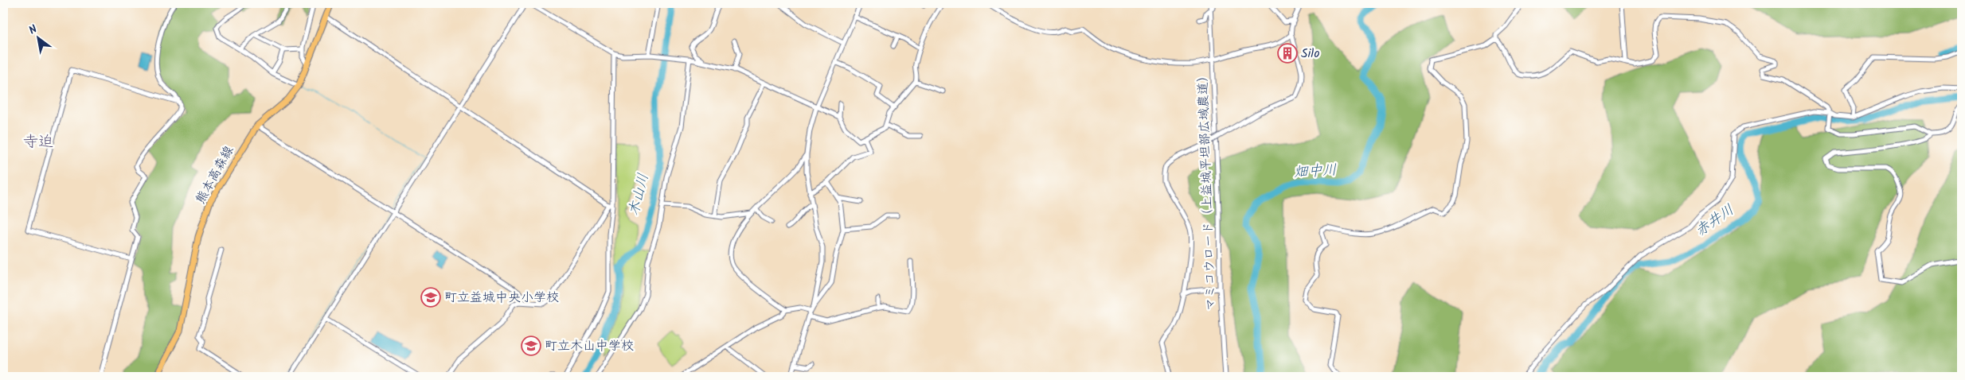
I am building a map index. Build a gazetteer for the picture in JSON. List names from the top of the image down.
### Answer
{
  "streets": {
    "main road": ["熊本高森線"],
    "street": ["マミコウロード（上益城平坦部広域農道）"]
  },
  "districts": ["寺迫"],
  "water": ["畑中川", "木山川", "赤井川"],
  "places": {
    "building": ["Silo"],
    "school or university": ["町立益城中央小学校", "町立木山中学校"]
  },
  "north": "top left"
}
